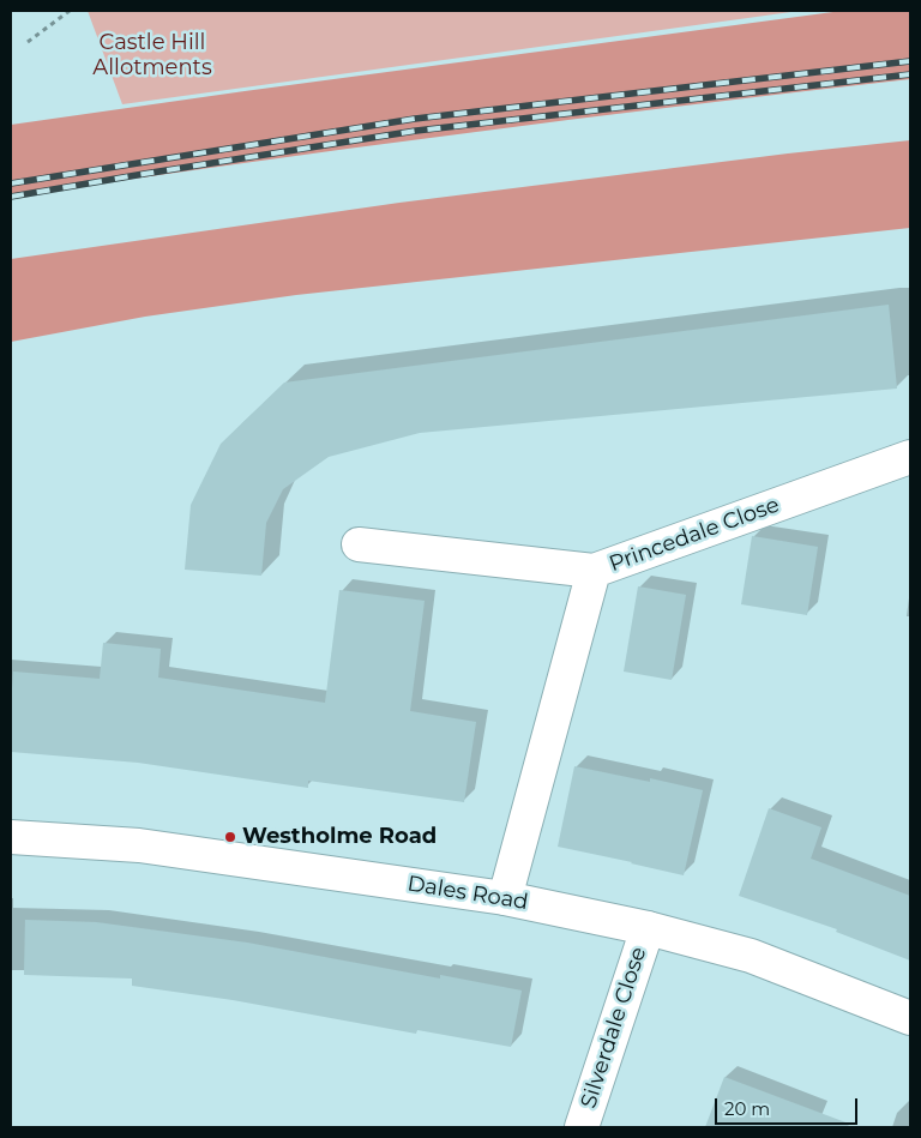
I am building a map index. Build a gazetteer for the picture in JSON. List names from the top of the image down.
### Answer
{
  "streets": {
    "street": ["Princedale Close", "Dales Road", "Silverdale Close"]
  },
  "crossings": [
    ["Princedale Close", "Dales Road"],
    ["Dales Road", "Silverdale Close"]
  ],
  "parks": ["Castle Hill Allotments"],
  "places": ["Westholme Road"],
  "scale_bar": "20 m"
}
